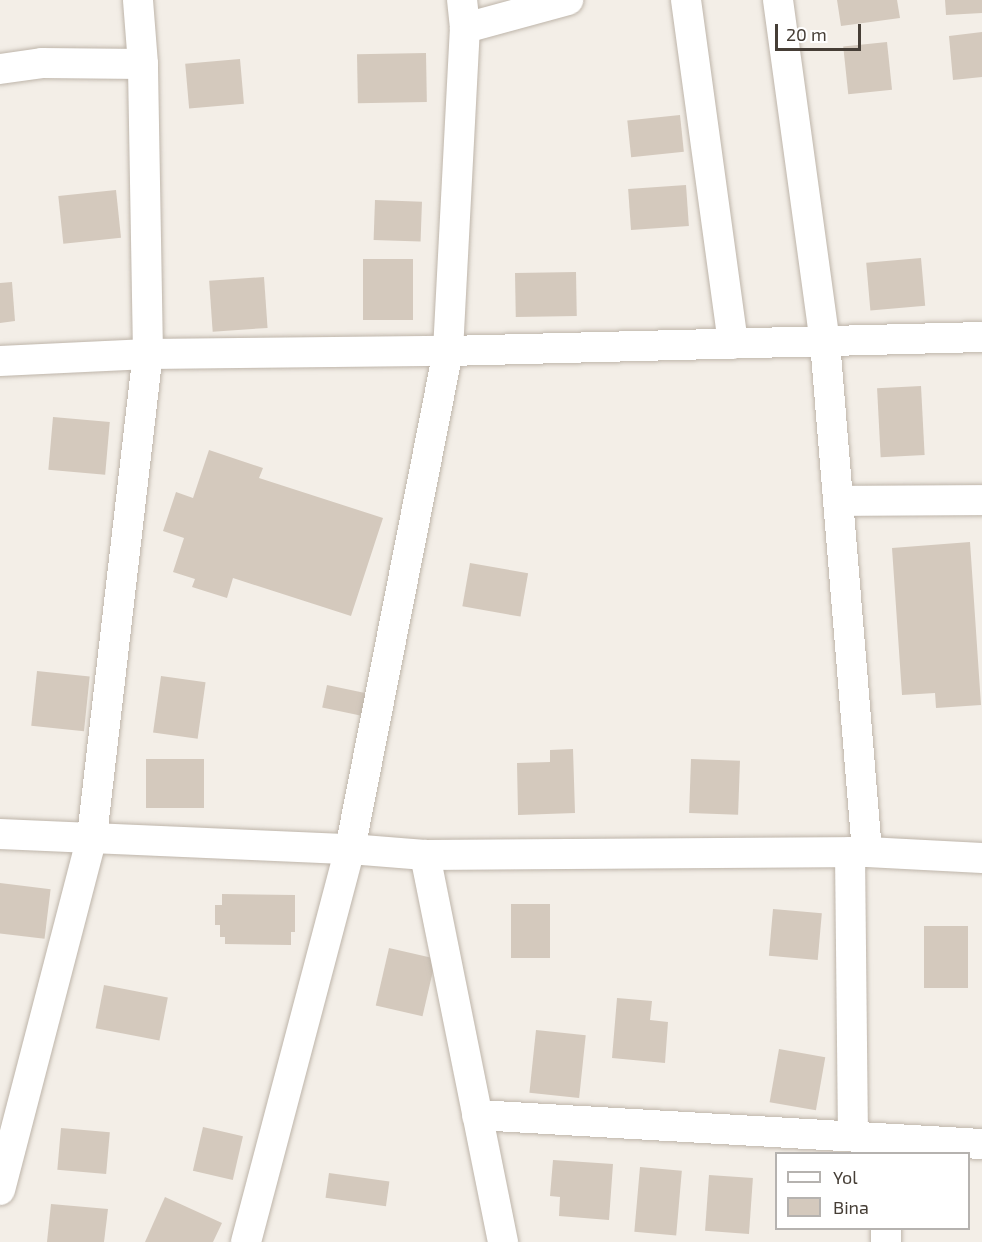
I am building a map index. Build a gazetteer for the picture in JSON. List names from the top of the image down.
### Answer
{
  "legend": ["Yol", "Bina"],
  "scale_bar": "20 m"
}
